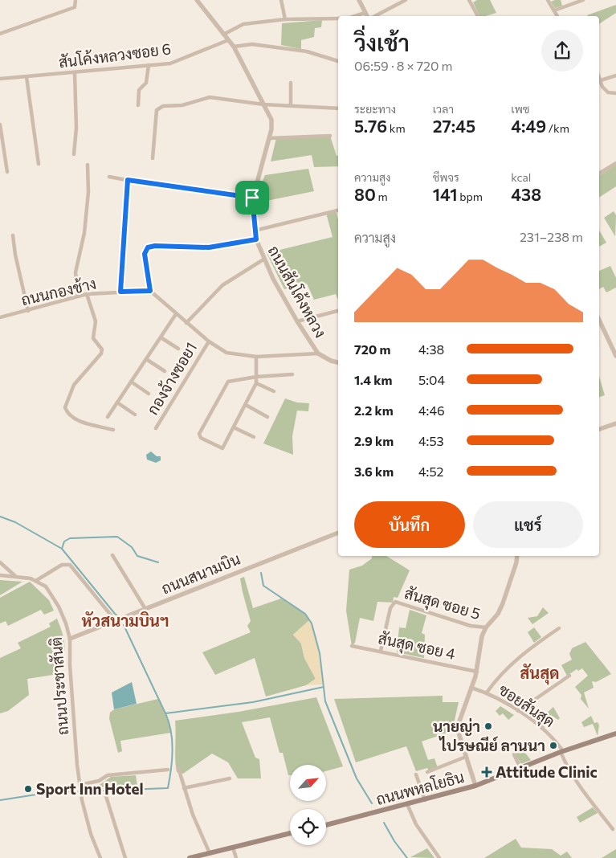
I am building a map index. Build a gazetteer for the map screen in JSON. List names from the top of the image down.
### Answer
{
  "streets": {
    "main road": ["ถนนพหลโยธิน"],
    "street": [
      "สันโค้งหลวงซอย 6",
      "ถนนกองช้าง",
      "ถนนสันโค้งหลวง",
      "กองจ้างซอย1",
      "ถนนสนามบิน",
      "สันสุด ซอย 5",
      "สันสุด ซอย 4",
      "ถนนประชาสันติ",
      "ซอยสันสุด"
    ]
  },
  "crossings": [
    ["สันโค้งหลวงซอย 6", "ถนนสันโค้งหลวง"],
    ["ถนนสนามบิน", "ถนนประชาสันติ"],
    ["สันสุด ซอย 5", "สันสุด ซอย 4"],
    ["ซอยสันสุด", "ถนนพหลโยธิน"]
  ],
  "districts": ["หัวสนามบินฯ", "สันสุด"],
  "places": {
    "other": ["นายญ่า", "ไปรษณีย์ ลานนา", "Sport Inn Hotel"],
    "health": ["Attitude Clinic"]
  },
  "north": "top right",
  "page": {
    "heading": ["วิ่งเช้า", "06:59 · 8 × 720 m"],
    "stats": [
      ["ระยะทาง", "5.76 km"],
      ["เวลา", "27:45"],
      ["เพซ", "4:49 /km"],
      ["ความสูง", "80 m"],
      ["ชีพจร", "141 bpm"],
      ["kcal", "438"]
    ],
    "chart": ["ความสูง", "231–238 m"],
    "list": [
      {
        "name": "720 m",
        "note": "4:38"
      },
      {
        "name": "1.4 km",
        "note": "5:04"
      },
      {
        "name": "2.2 km",
        "note": "4:46"
      },
      {
        "name": "2.9 km",
        "note": "4:53"
      },
      {
        "name": "3.6 km",
        "note": "4:52"
      }
    ],
    "buttons": ["บันทึก", "แชร์"]
  }
}
